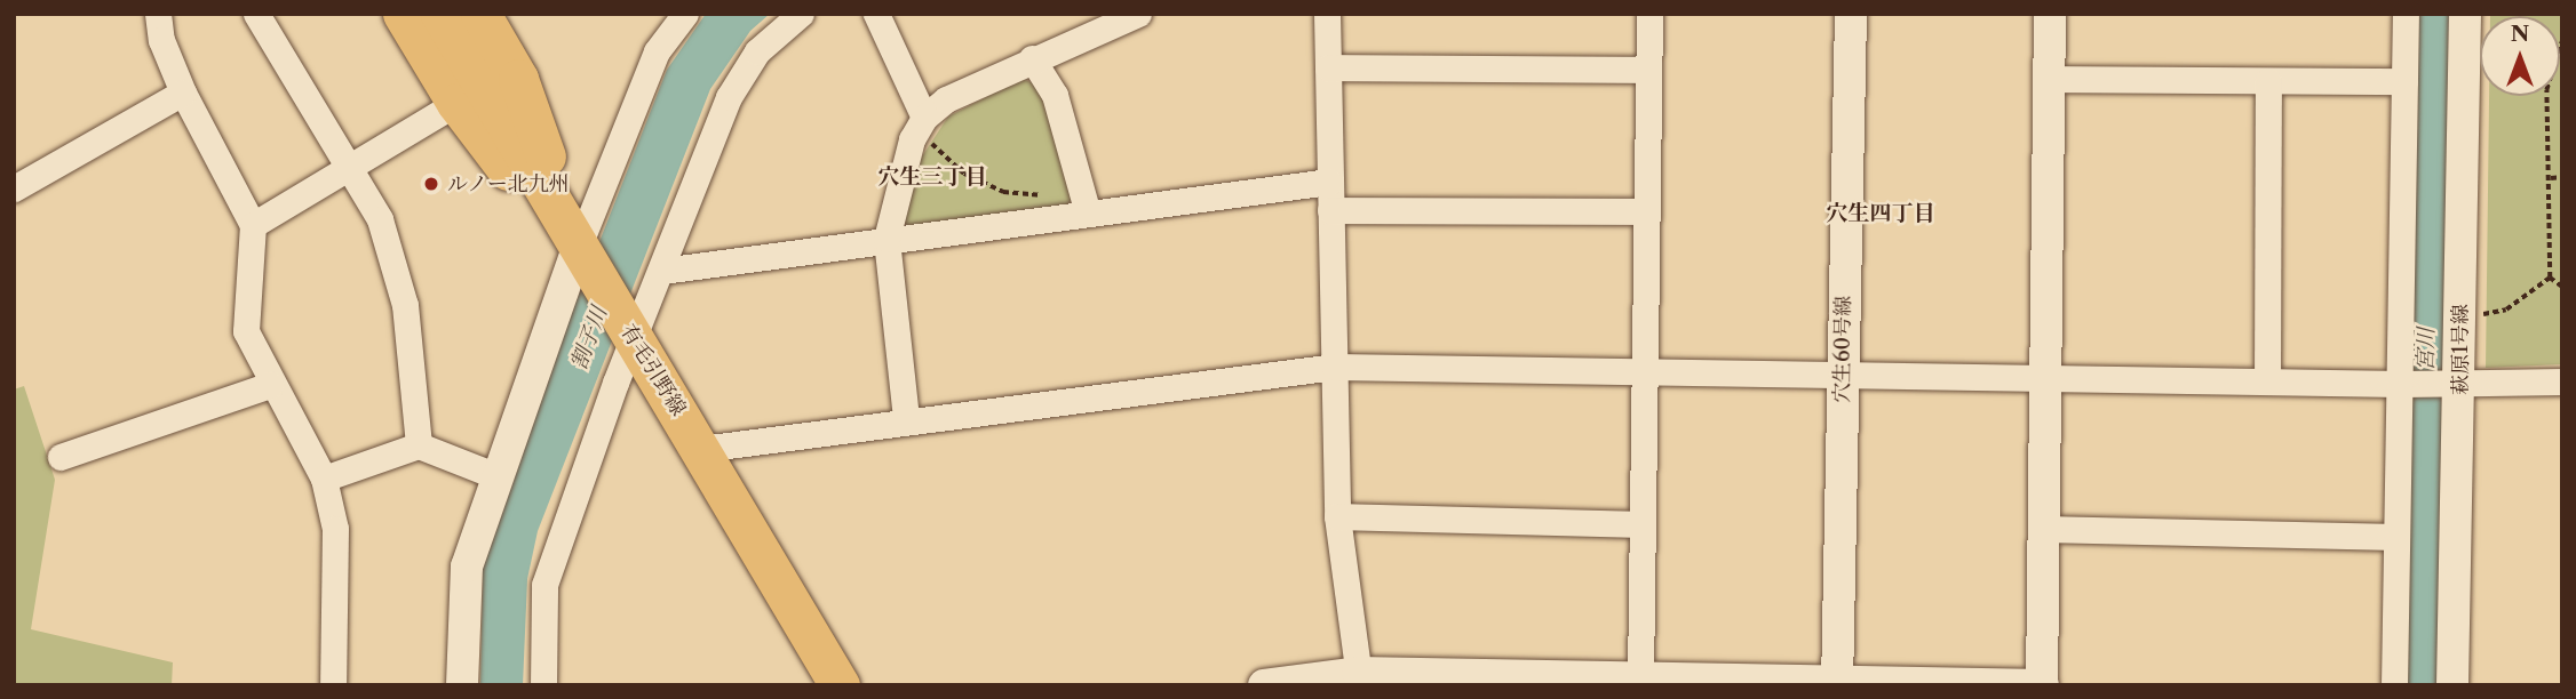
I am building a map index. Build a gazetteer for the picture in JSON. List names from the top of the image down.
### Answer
{
  "streets": {
    "main road": ["有毛引野線"],
    "street": ["穴生60号線", "萩原1号線"]
  },
  "districts": ["穴生三丁目", "穴生四丁目"],
  "water": ["割子川", "宮川"],
  "places": ["ルノー北九州"],
  "north": "top"
}
